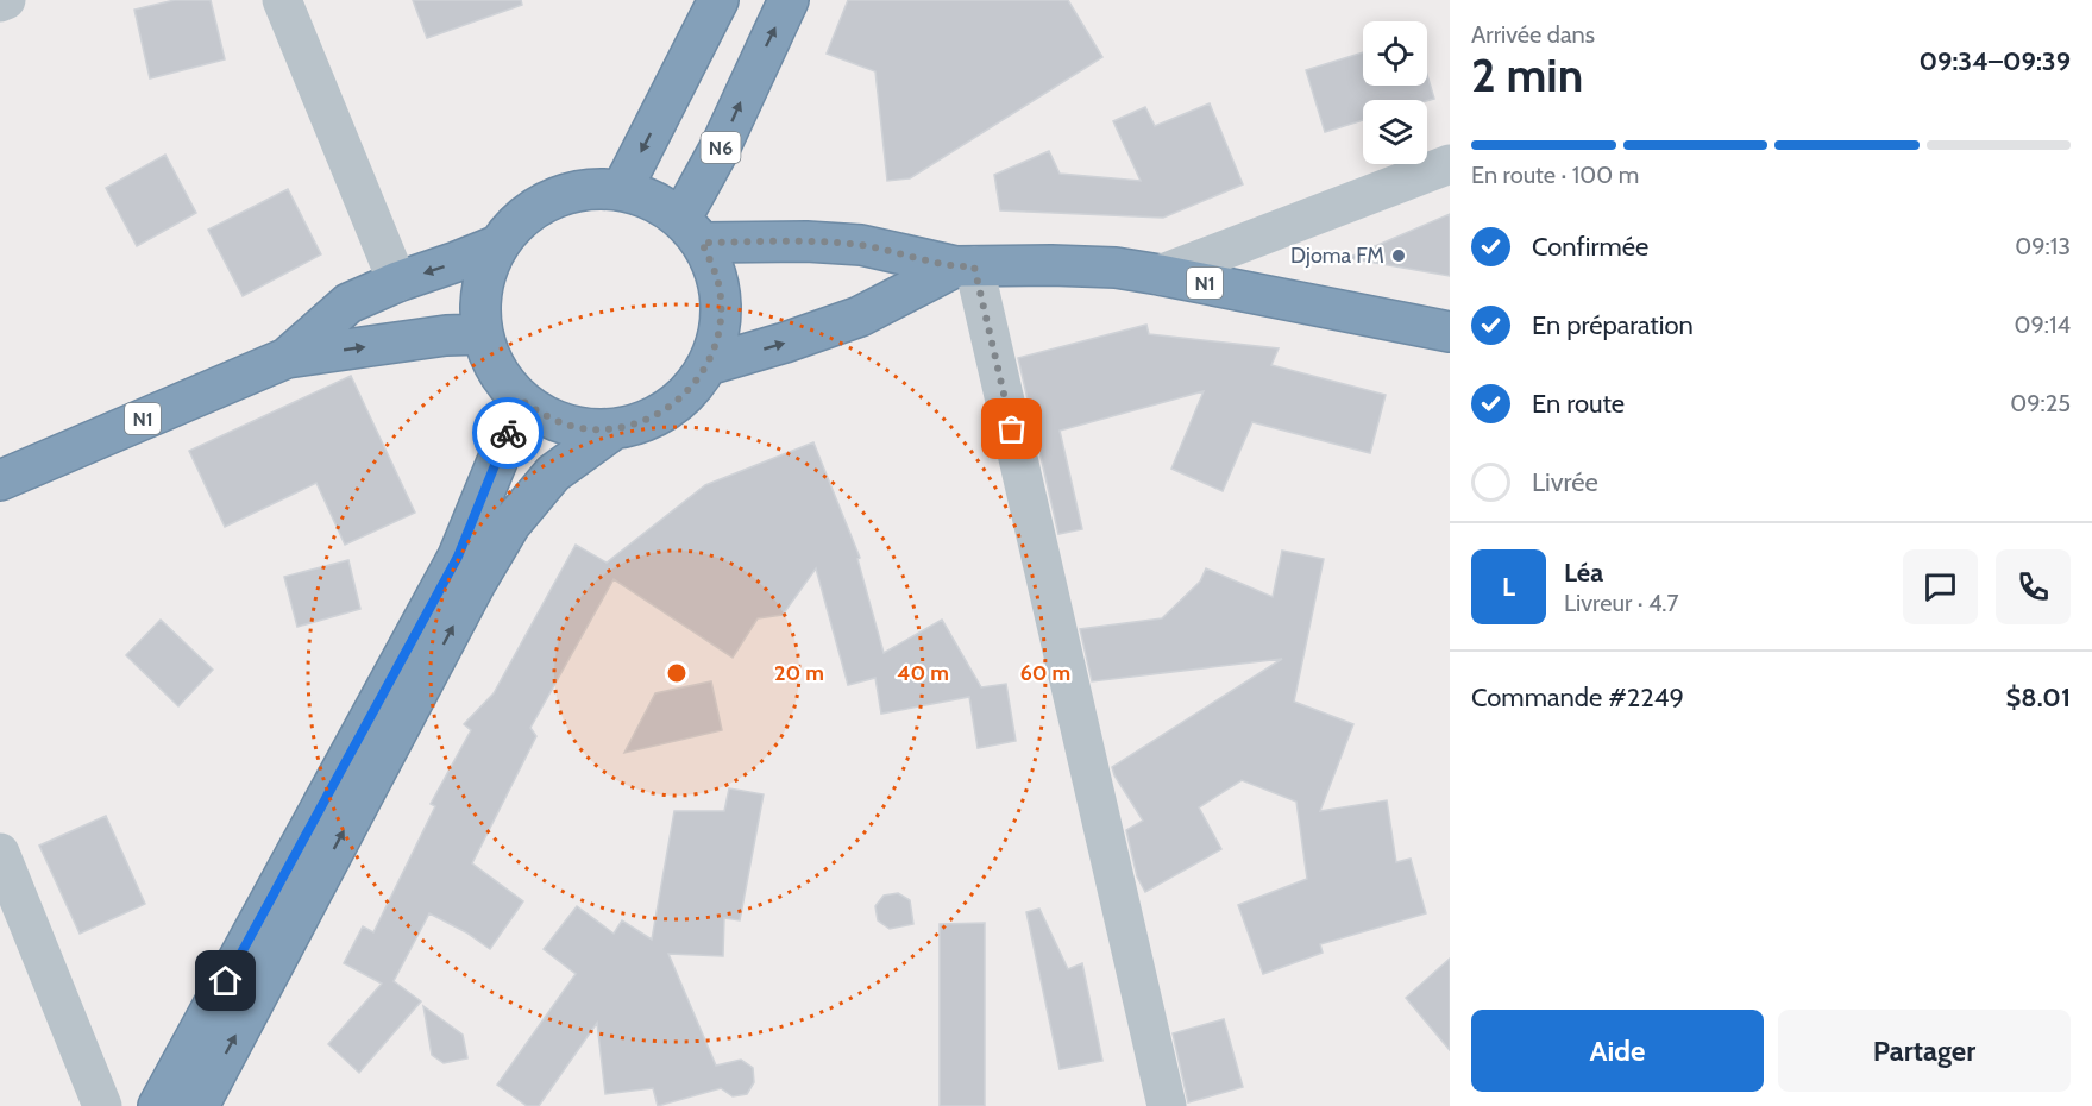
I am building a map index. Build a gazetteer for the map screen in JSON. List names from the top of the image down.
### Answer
{
  "streets": {
    "highway": ["N6", "N1"]
  },
  "crossings": [
    ["N6", "N1"]
  ],
  "places": ["Djoma FM"],
  "page": {
    "heading": ["2 min", "Arrivée dans", "09:34–09:39"],
    "panel": [
      "Léa",
      "Livreur · 4.7",
      "Commande #2249",
      "$8.01"
    ],
    "bar": "En route · 100 m",
    "list": [
      ["Confirmée", "09:13"],
      ["En préparation", "09:14"],
      ["En route", "09:25"],
      "Livrée"
    ],
    "round": "L",
    "buttons": ["Aide", "Partager"]
  },
  "rings": ["20 m", "40 m", "60 m"]
}
